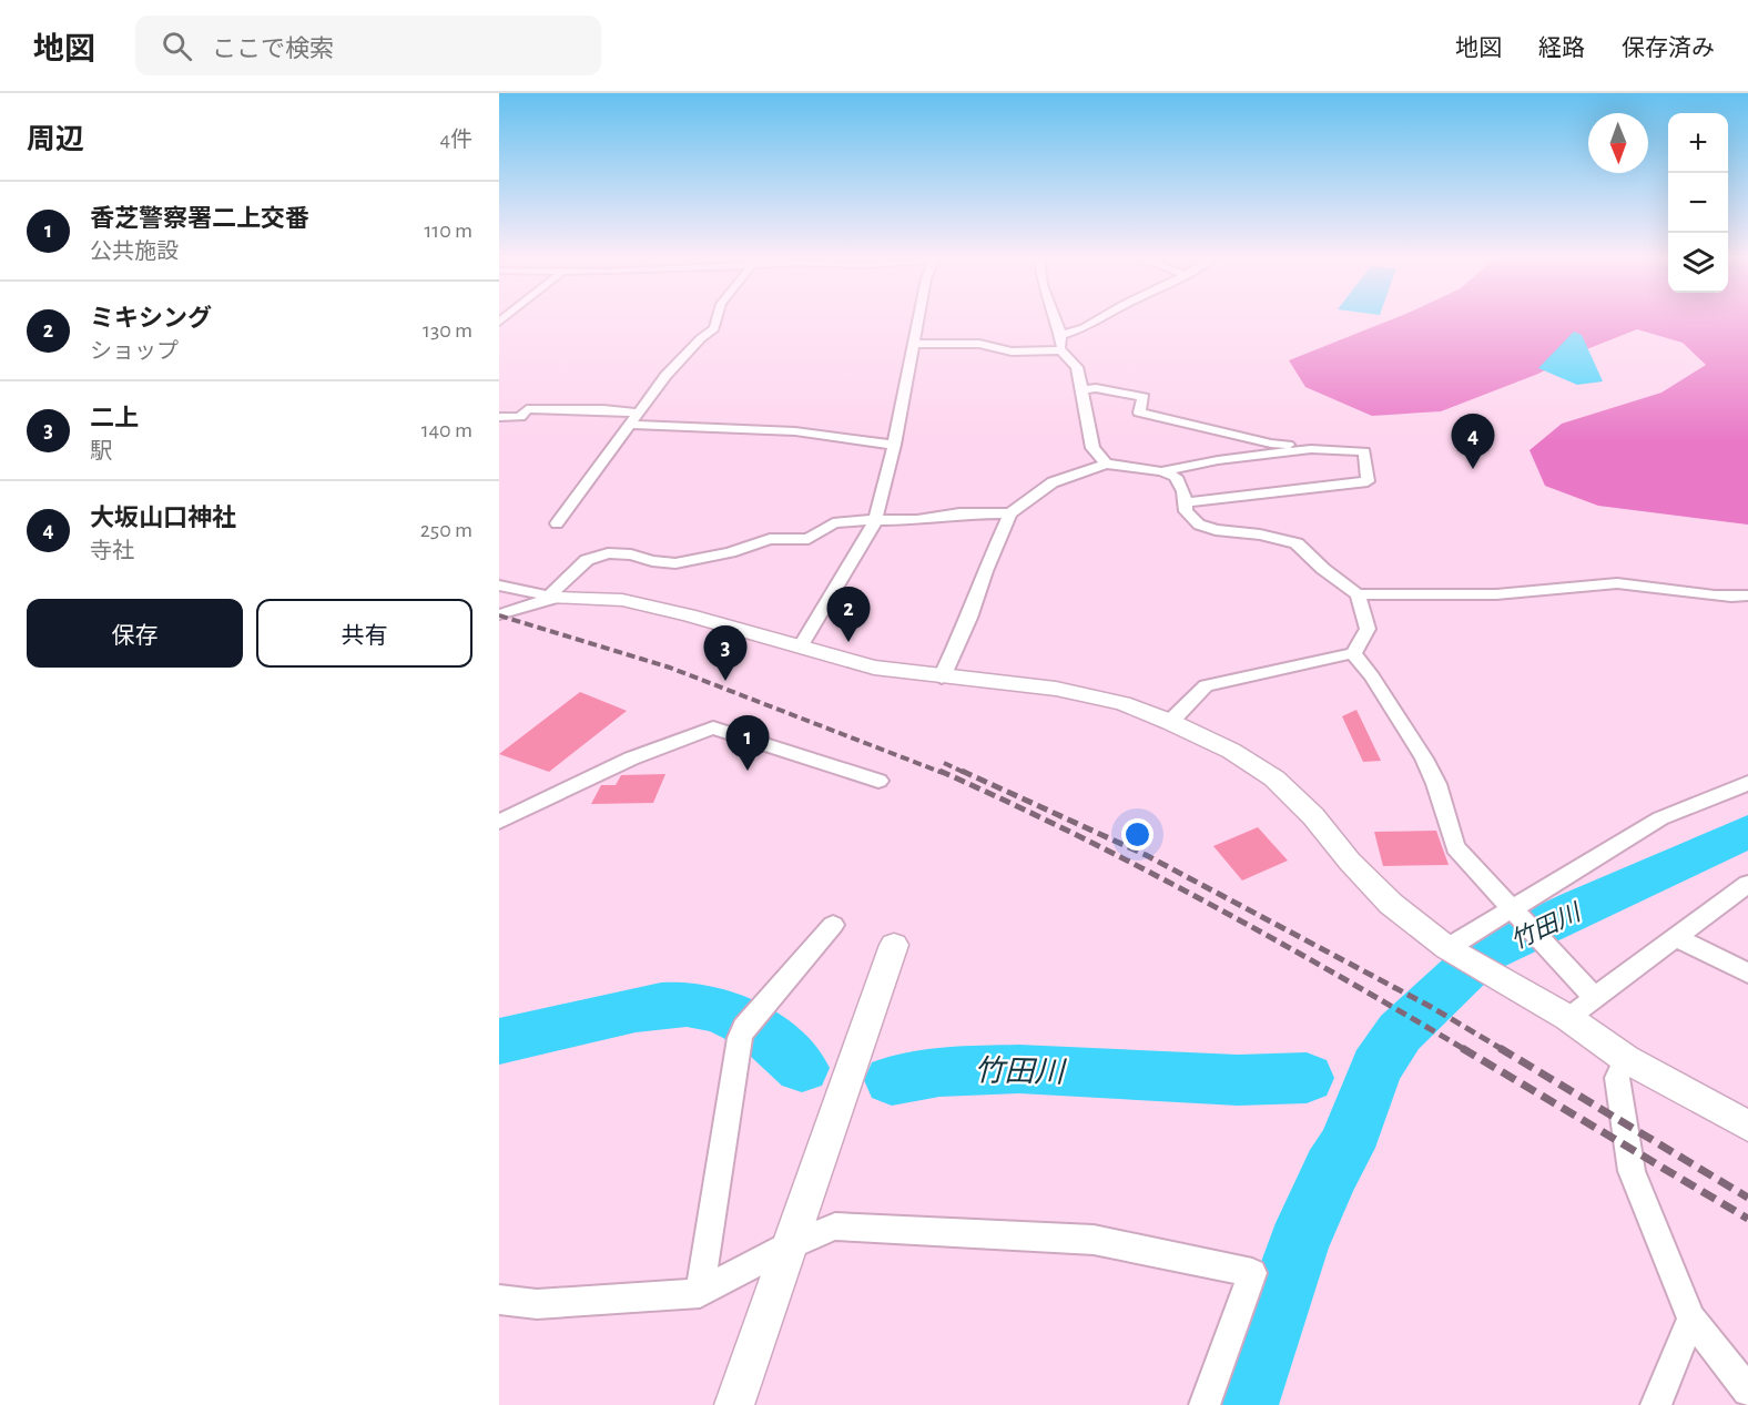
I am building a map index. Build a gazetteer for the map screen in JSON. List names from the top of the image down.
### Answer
{
  "water": ["竹田川"],
  "north": "bottom",
  "page": {
    "header": "地図",
    "search": "ここで検索",
    "nav": ["地図", "経路", "保存済み"],
    "heading": ["周辺", "4件"],
    "map_buttons": ["+", "−"],
    "list": [
      {
        "mark": "1",
        "name": "香芝警察署二上交番",
        "note": "公共施設",
        "value": "110 m"
      },
      {
        "mark": "2",
        "name": "ミキシング",
        "note": "ショップ",
        "value": "130 m"
      },
      {
        "mark": "3",
        "name": "二上",
        "note": "駅",
        "value": "140 m"
      },
      {
        "mark": "4",
        "name": "大坂山口神社",
        "note": "寺社",
        "value": "250 m"
      }
    ],
    "pins": [
      "4",
      "2",
      "3",
      "1"
    ],
    "buttons": ["保存", "共有"]
  }
}
